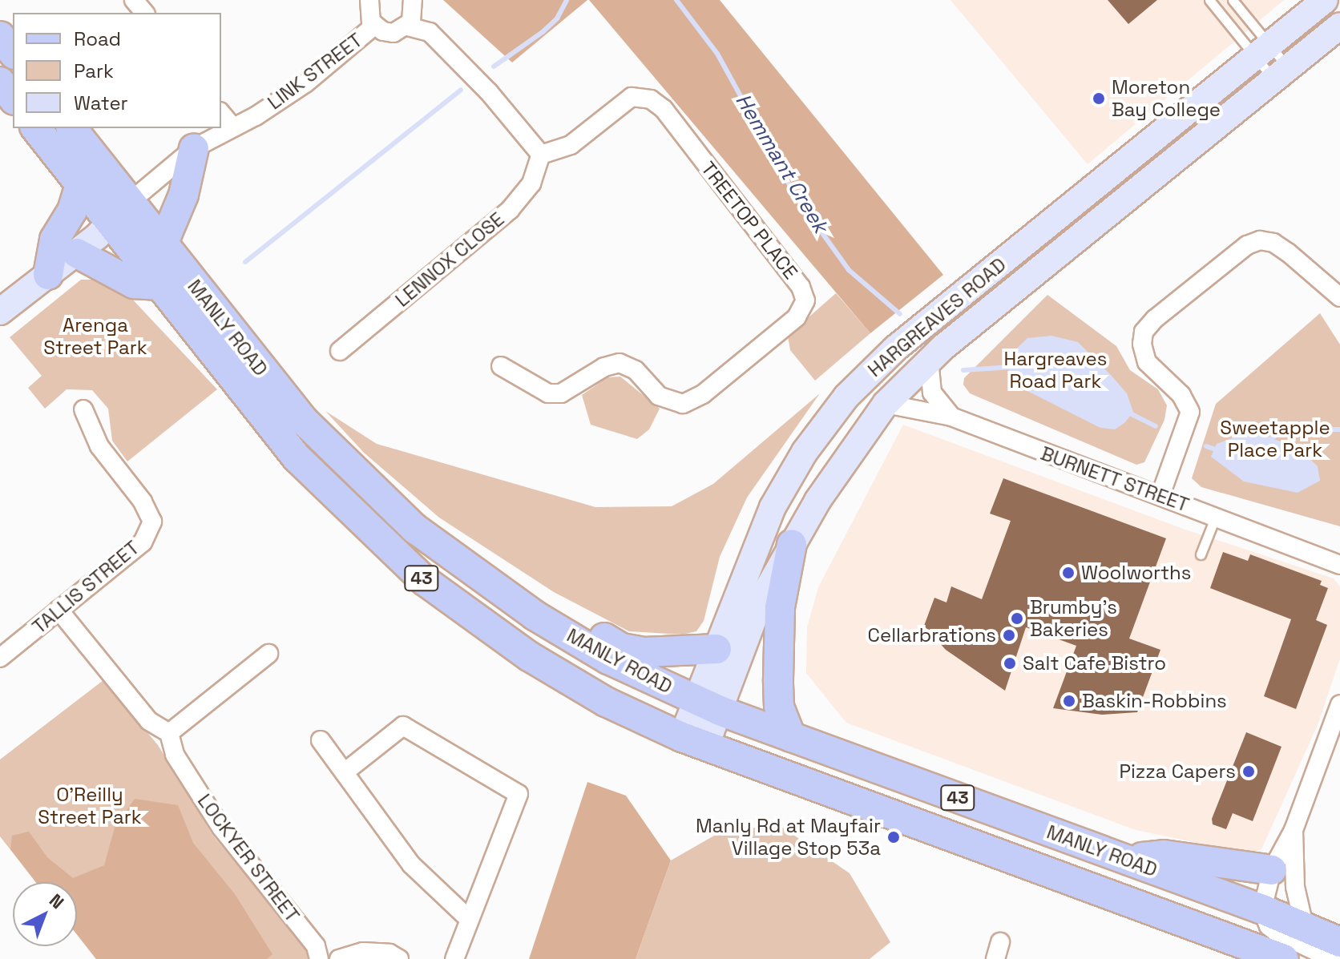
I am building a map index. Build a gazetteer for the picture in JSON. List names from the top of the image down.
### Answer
{
  "streets": {
    "main road": ["HARGREAVES ROAD", "MANLY ROAD", "43"],
    "street": [
      "LINK STREET",
      "TREETOP PLACE",
      "LENNOX CLOSE",
      "BURNETT STREET",
      "TALLIS STREET",
      "LOCKYER STREET"
    ]
  },
  "crossings": [
    ["LINK STREET", "MANLY ROAD"],
    ["TREETOP PLACE", "LENNOX CLOSE"],
    ["HARGREAVES ROAD", "MANLY ROAD"],
    ["HARGREAVES ROAD", "BURNETT STREET"]
  ],
  "water": ["Hemmant Creek"],
  "parks": [
    "Arenga Street Park",
    "Hargreaves Road Park",
    "Sweetapple Place Park",
    "O'Reilly Street Park"
  ],
  "places": [
    "Moreton Bay College",
    "Woolworths",
    "Brumby's Bakeries",
    "Cellarbrations",
    "Salt Cafe Bistro",
    "Baskin-Robbins",
    "Pizza Capers",
    "Manly Rd at Mayfair Village Stop 53a"
  ],
  "legend": ["Road", "Park", "Water"],
  "north": "top right"
}
